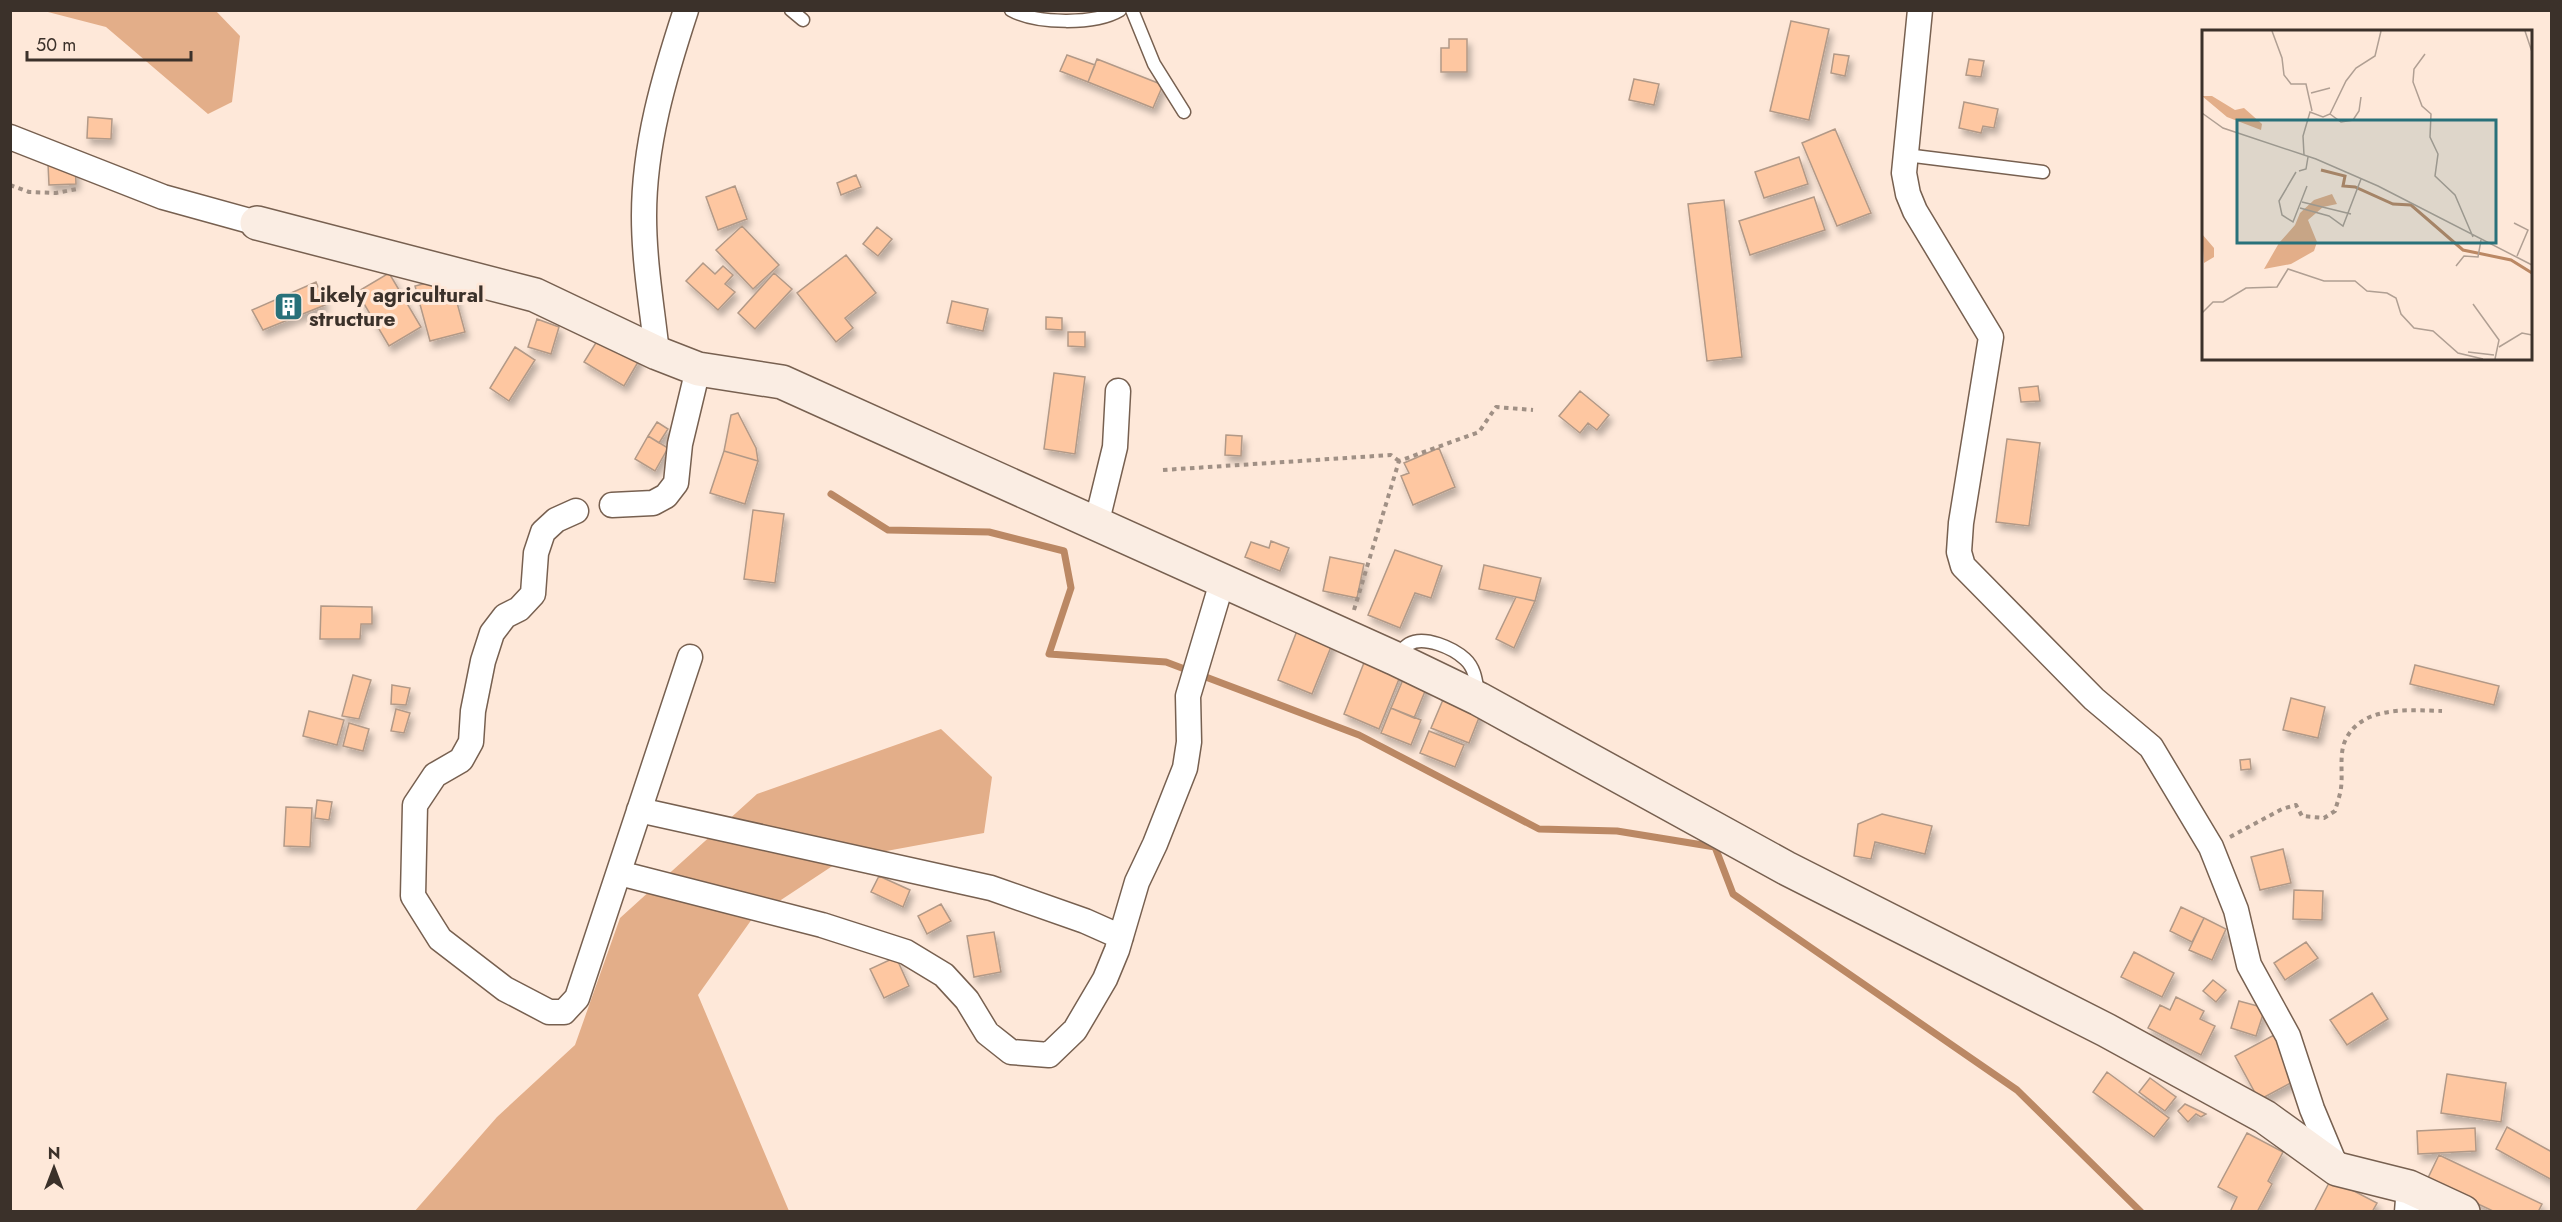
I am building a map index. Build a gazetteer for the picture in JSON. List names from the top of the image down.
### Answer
{
  "places": {
    "building": ["Likely agricultural structure"]
  },
  "scale_bar": "50 m",
  "north": "top"
}
